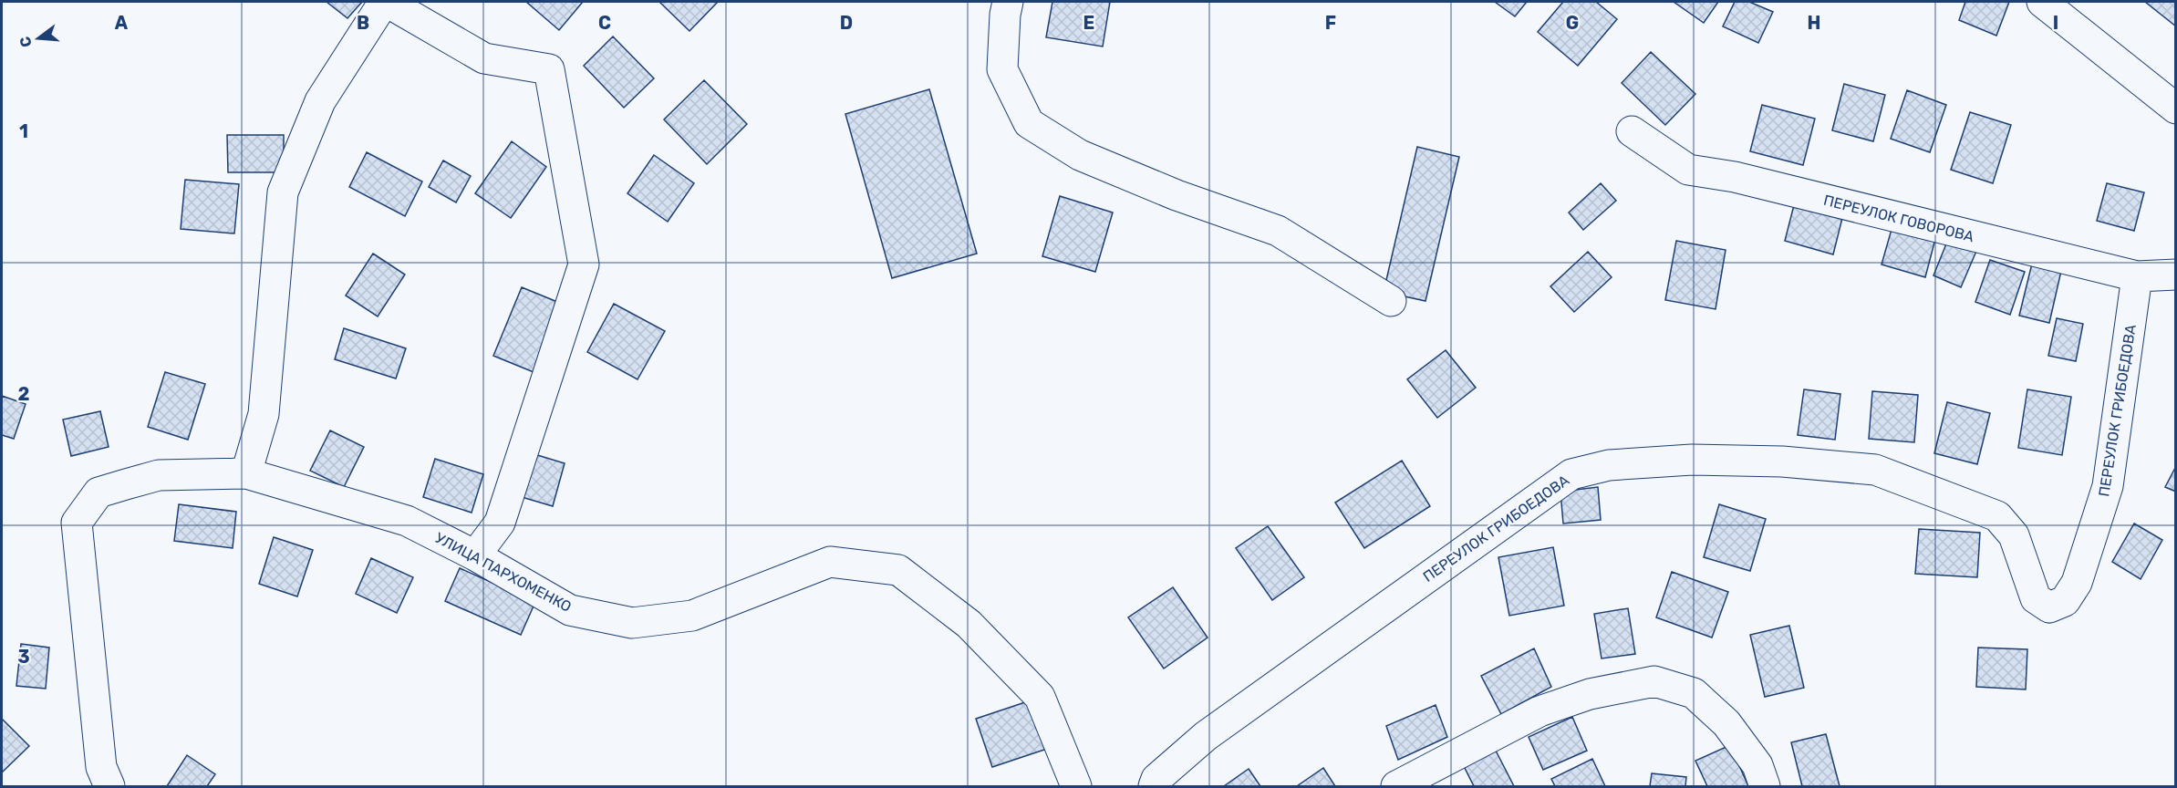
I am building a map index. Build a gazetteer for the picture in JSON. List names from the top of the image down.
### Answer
{
  "streets": {
    "street": ["ПЕРЕУЛОК ГОВОРОВА", "ПЕРЕУЛОК ГРИБОЕДОВА", "УЛИЦА ПАРХОМЕНКО"]
  },
  "crossings": [
    ["ПЕРЕУЛОК ГОВОРОВА", "ПЕРЕУЛОК ГРИБОЕДОВА"]
  ],
  "north": "left",
  "grid": {
    "columns": [
      "A",
      "B",
      "C",
      "D",
      "E",
      "F",
      "G",
      "H",
      "I"
    ],
    "rows": ["1", "2", "3"]
  }
}
